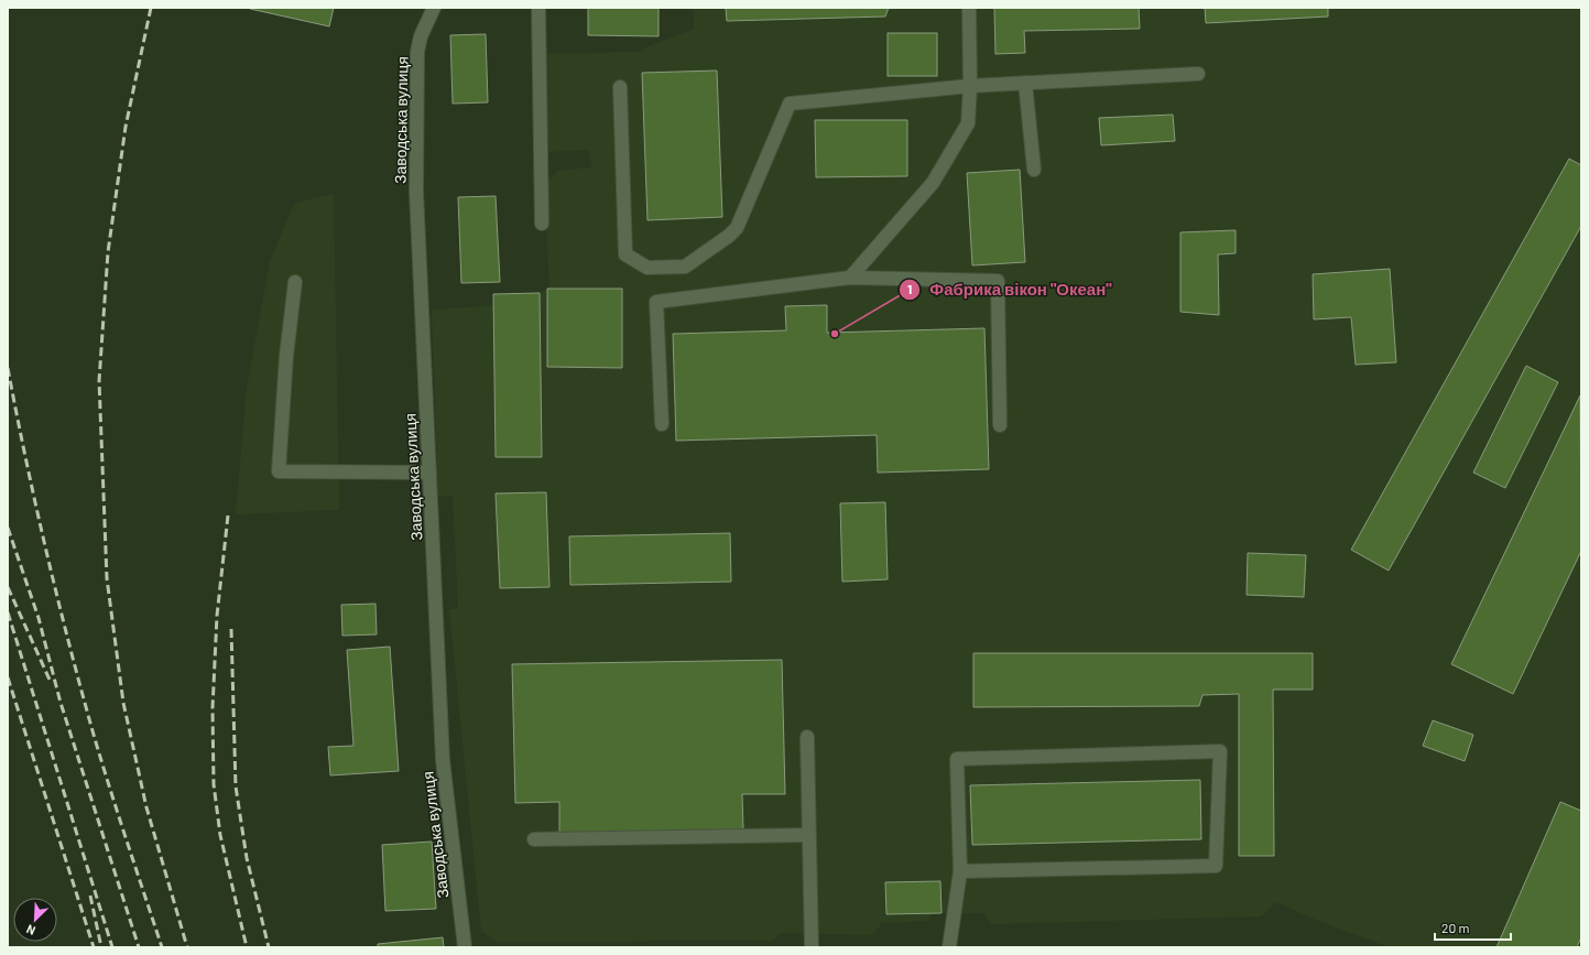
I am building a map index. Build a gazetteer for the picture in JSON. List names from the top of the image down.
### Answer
{
  "streets": {
    "street": ["Заводська вулиця"]
  },
  "places": ["Фабрика вікон \"Океан\""],
  "scale_bar": "20 m",
  "north": "bottom left"
}
